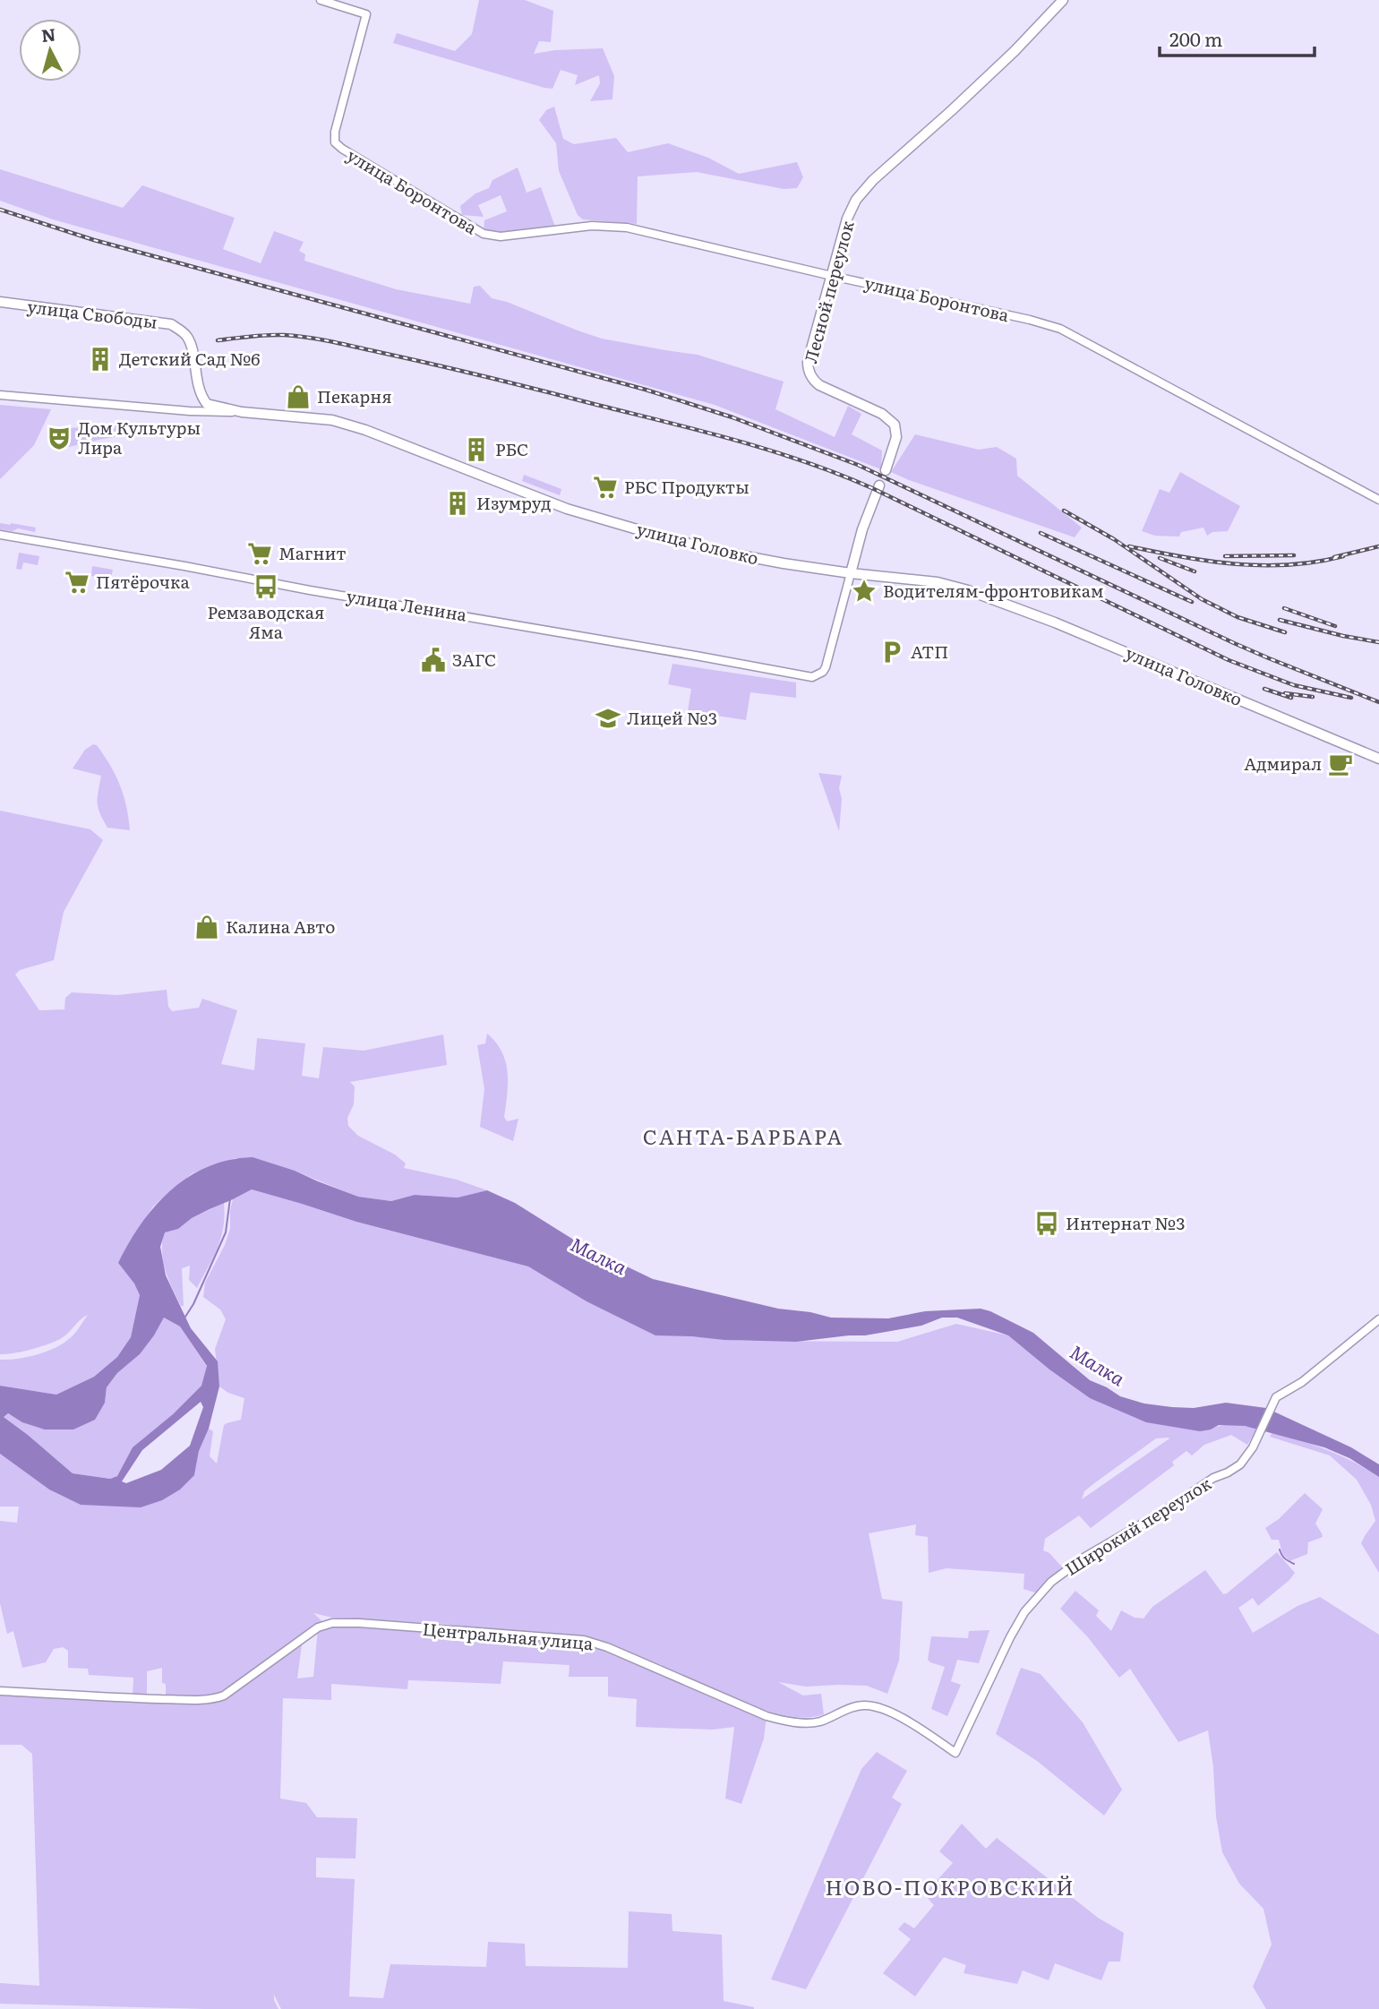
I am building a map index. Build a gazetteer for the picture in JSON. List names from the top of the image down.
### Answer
{
  "streets": {
    "main road": ["Лесной переулок", "улица Свободы", "улица Головко"],
    "street": [
      "улица Боронтова",
      "улица Ленина",
      "Широкий переулок",
      "Центральная улица"
    ]
  },
  "crossings": [
    ["улица Боронтова", "Лесной переулок"],
    ["улица Свободы", "улица Головко"],
    ["улица Головко", "улица Ленина"],
    ["Широкий переулок", "Центральная улица"]
  ],
  "districts": ["САНТА-БАРБАРА", "НОВО-ПОКРОВСКИЙ"],
  "water": ["Малка"],
  "places": {
    "building": ["Детский Сад №6", "РБС", "Изумруд"],
    "shop": ["Пекарня", "Калина Авто"],
    "theatre": ["Дом Культуры Лира"],
    "supermarket": ["РБС Продукты", "Магнит", "Пятёрочка"],
    "bus stop": ["Ремзаводская Яма", "Интернат №3"],
    "place": ["Водителям-фронтовикам"],
    "parking": ["АТП"],
    "public building": ["ЗАГС"],
    "school or university": ["Лицей №3"],
    "cafe": ["Адмирал"]
  },
  "scale_bar": "200 m",
  "north": "top"
}
